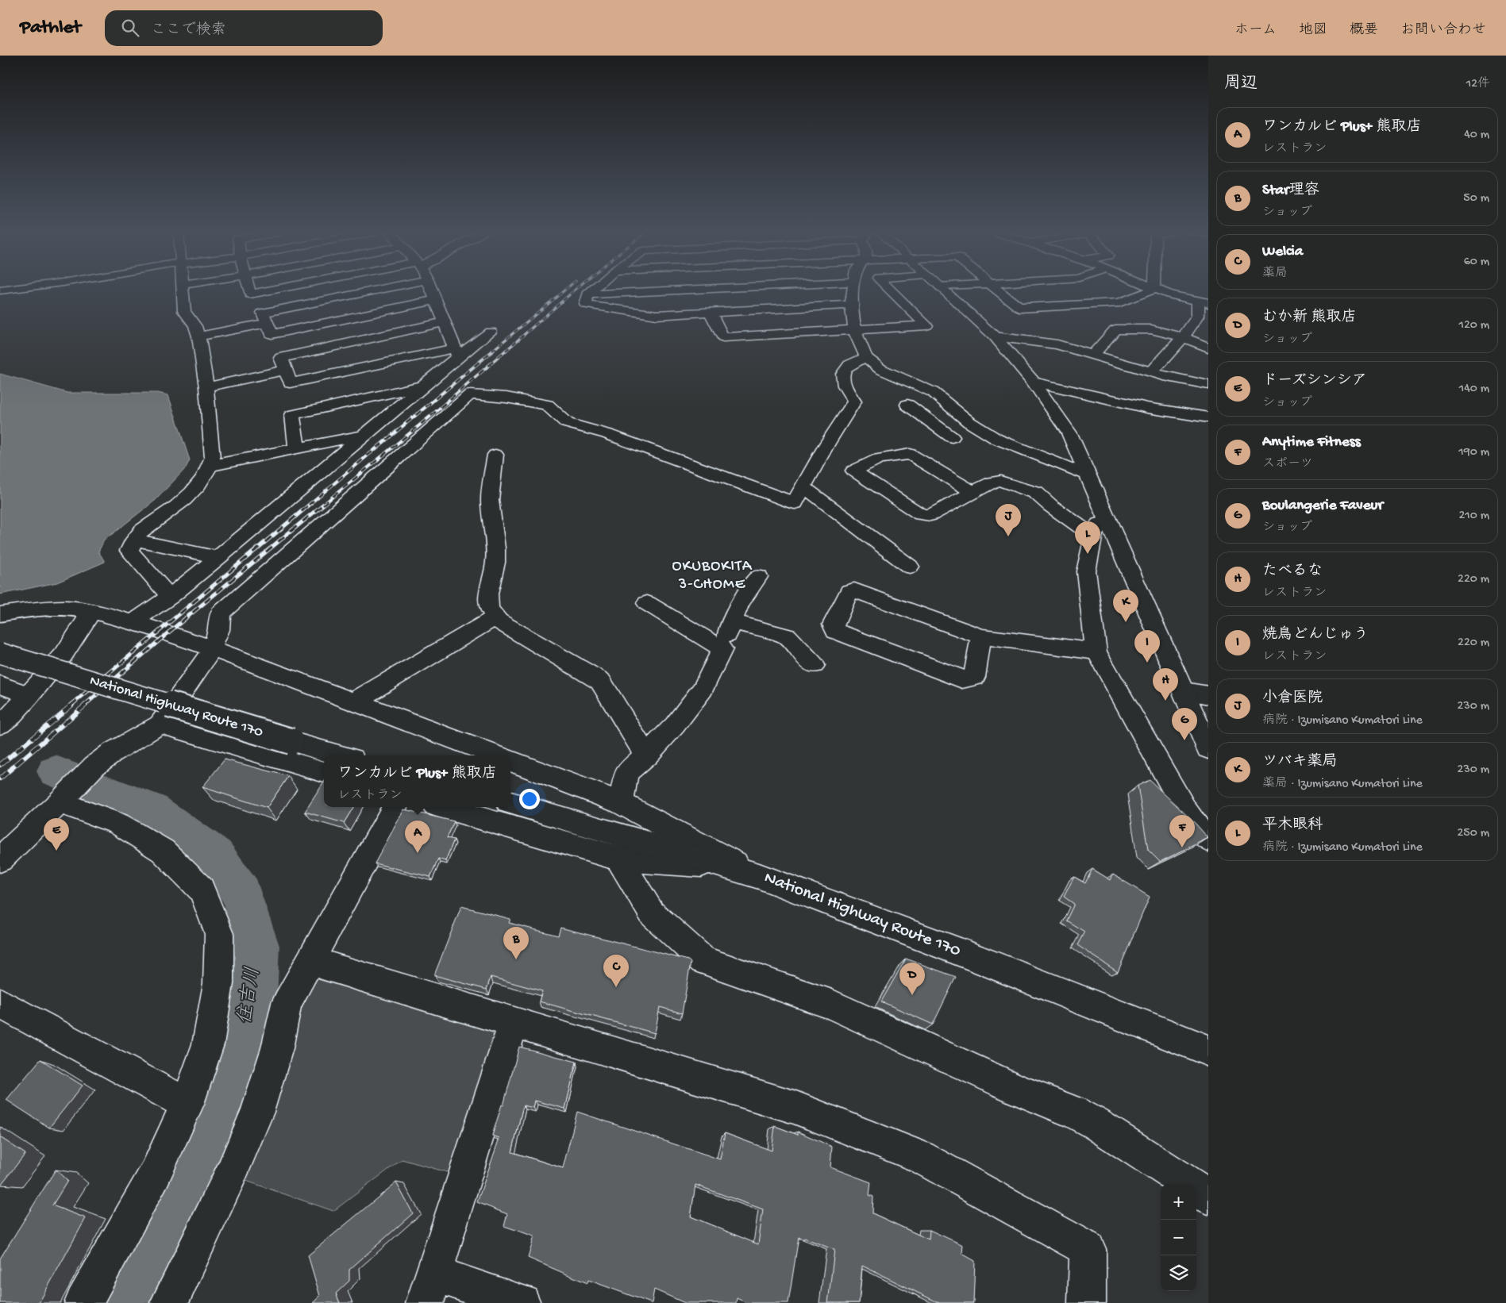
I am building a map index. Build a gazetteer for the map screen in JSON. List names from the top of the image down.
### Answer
{
  "streets": {
    "main road": ["National Highway Route 170"]
  },
  "districts": ["OKUBOKITA 3-CHOME"],
  "water": ["住吉川"],
  "page": {
    "header": "Pathlet",
    "search": "ここで検索",
    "nav": [
      "ホーム",
      "地図",
      "概要",
      "お問い合わせ"
    ],
    "heading": ["周辺", "12件"],
    "list": [
      {
        "mark": "A",
        "name": "ワンカルビ Plus+ 熊取店",
        "note": "レストラン",
        "value": "40 m"
      },
      {
        "mark": "B",
        "name": "Star理容",
        "note": "ショップ",
        "value": "50 m"
      },
      {
        "mark": "C",
        "name": "Welcia",
        "note": "薬局",
        "value": "60 m"
      },
      {
        "mark": "D",
        "name": "むか新 熊取店",
        "note": "ショップ",
        "value": "120 m"
      },
      {
        "mark": "E",
        "name": "ドーズシンシア",
        "note": "ショップ",
        "value": "140 m"
      },
      {
        "mark": "F",
        "name": "Anytime Fitness",
        "note": "スポーツ",
        "value": "190 m"
      },
      {
        "mark": "G",
        "name": "Boulangerie Faveur",
        "note": "ショップ",
        "value": "210 m"
      },
      {
        "mark": "H",
        "name": "たべるな",
        "note": "レストラン",
        "value": "220 m"
      },
      {
        "mark": "I",
        "name": "焼鳥どんじゅう",
        "note": "レストラン",
        "value": "220 m"
      },
      {
        "mark": "J",
        "name": "小倉医院",
        "note": "病院 · Izumisano Kumatori Line",
        "value": "230 m"
      },
      {
        "mark": "K",
        "name": "ツバキ薬局",
        "note": "薬局 · Izumisano Kumatori Line",
        "value": "230 m"
      },
      {
        "mark": "L",
        "name": "平木眼科",
        "note": "病院 · Izumisano Kumatori Line",
        "value": "250 m"
      }
    ],
    "pins": [
      "J",
      "L",
      "K",
      "I",
      "H",
      "G",
      "F",
      "E",
      "A",
      "B",
      "C",
      "D"
    ],
    "popup": ["ワンカルビ Plus+ 熊取店", "レストラン"],
    "map_buttons": ["+", "−"]
  }
}
